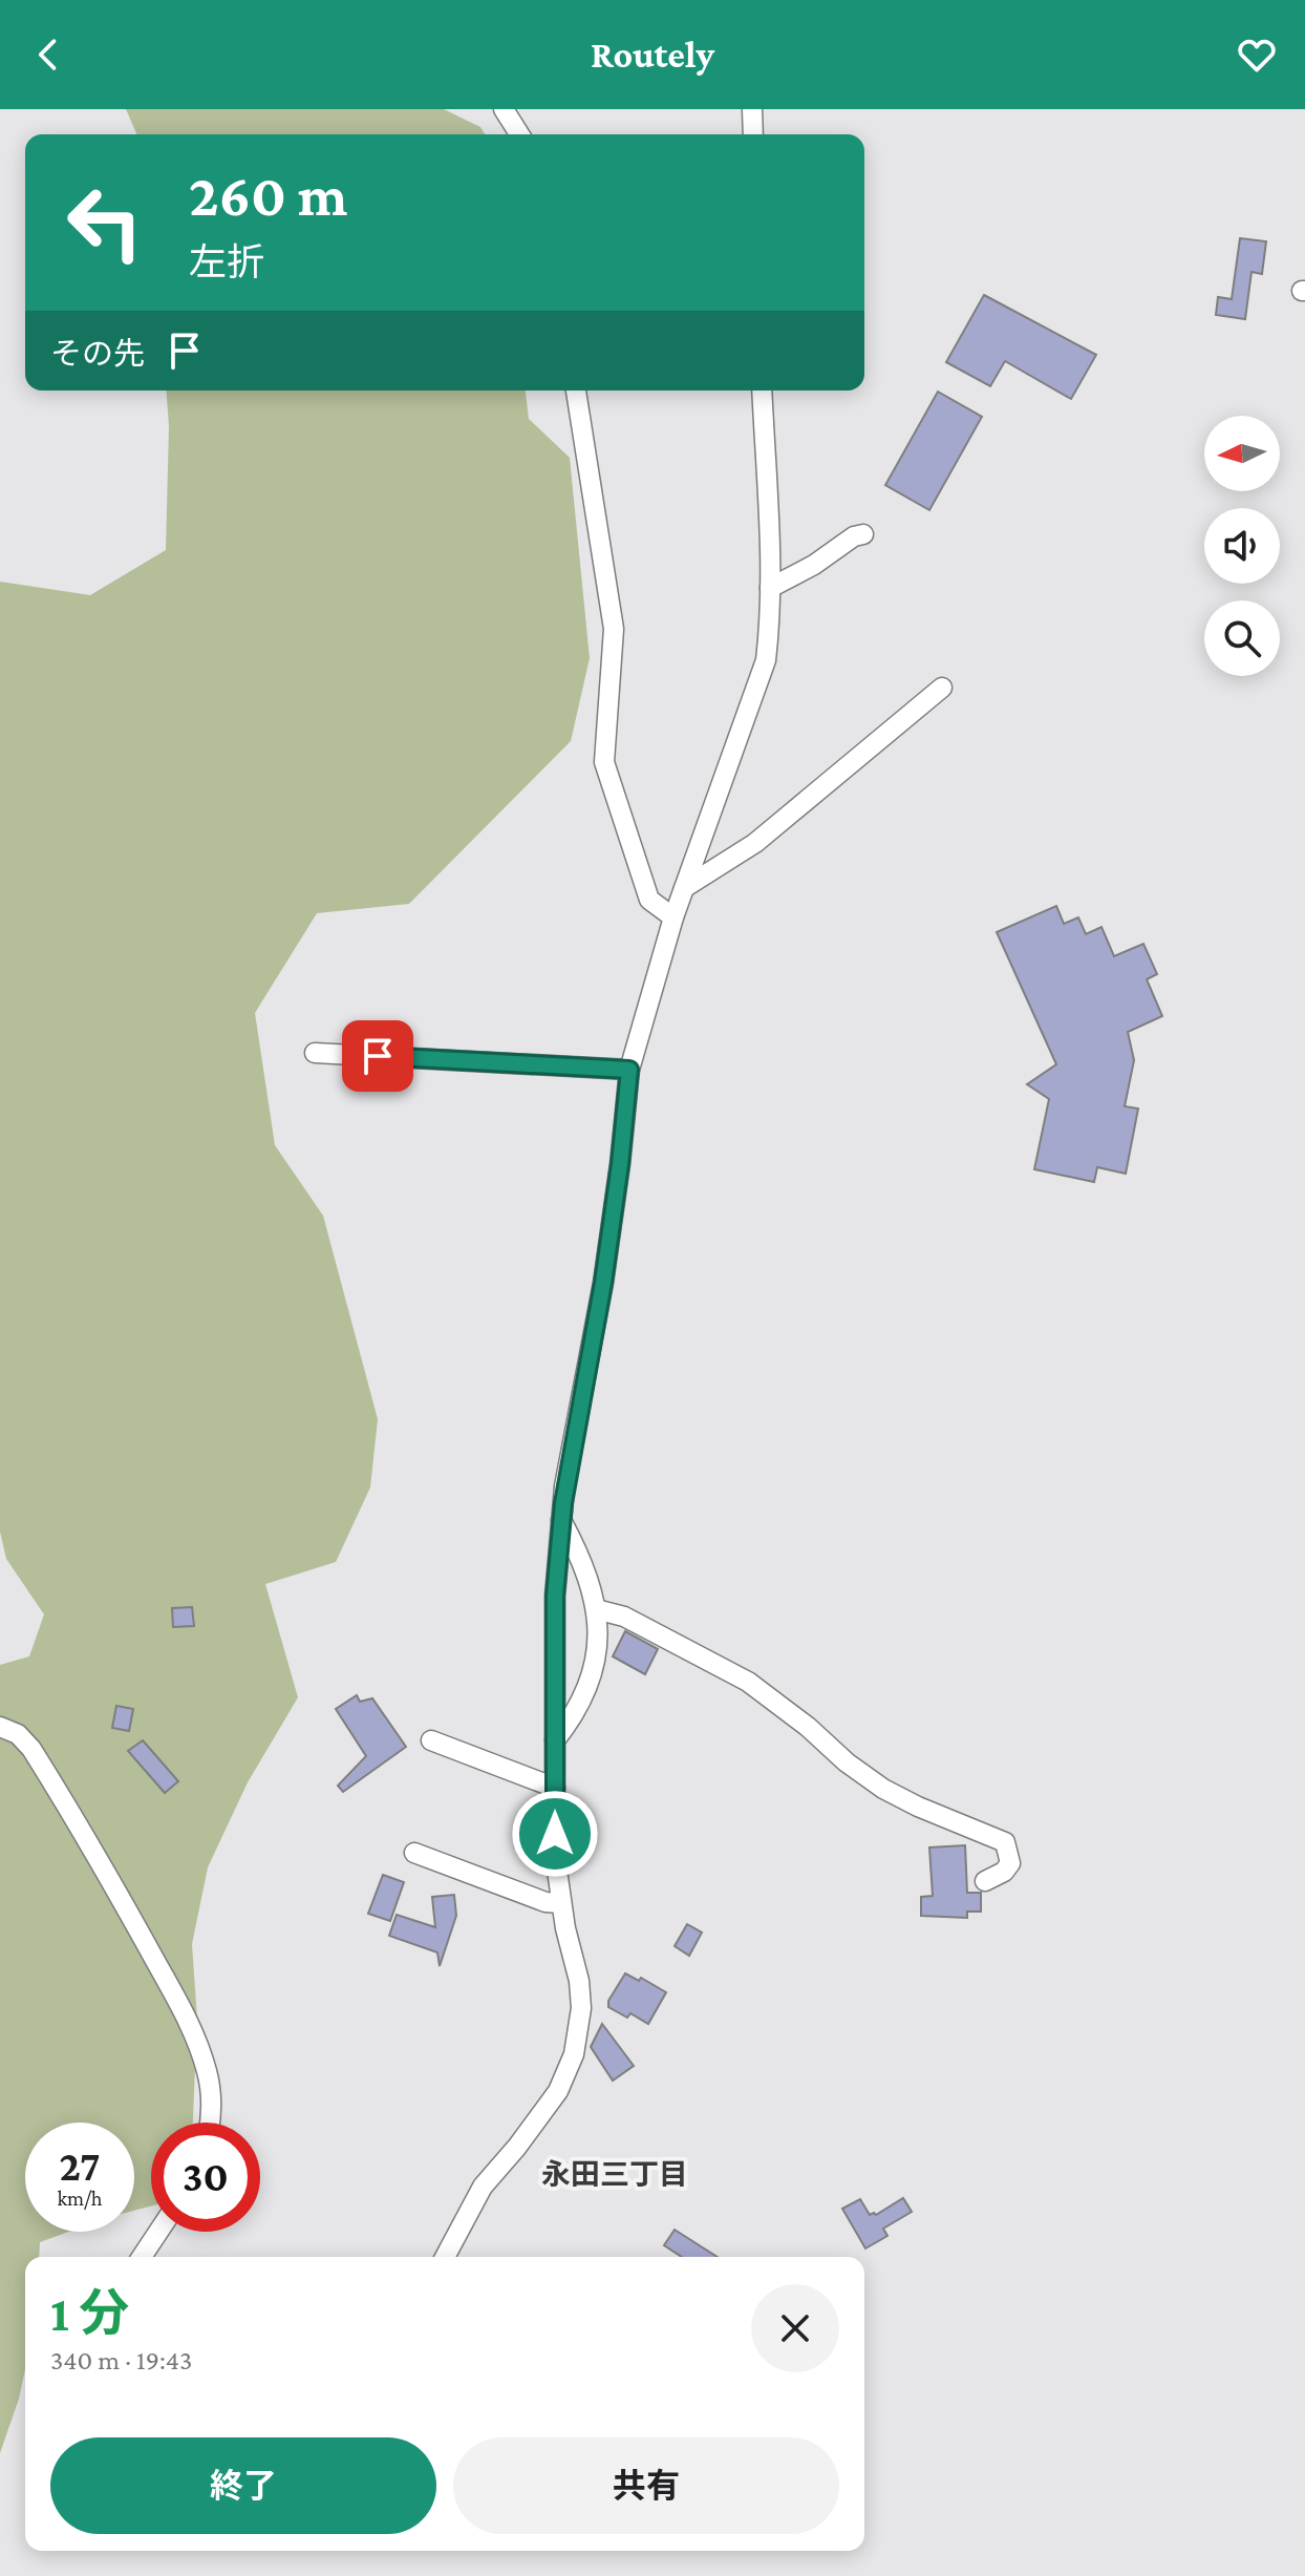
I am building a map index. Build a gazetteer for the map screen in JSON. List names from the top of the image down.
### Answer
{
  "districts": ["永田三丁目"],
  "north": "left",
  "page": {
    "header": "Routely",
    "turn": ["260 m", "左折"],
    "then": "その先",
    "speed": "27 km/h",
    "limit": "30",
    "heading": ["1 分", "340 m · 19:43"],
    "buttons": ["終了", "共有"]
  }
}
